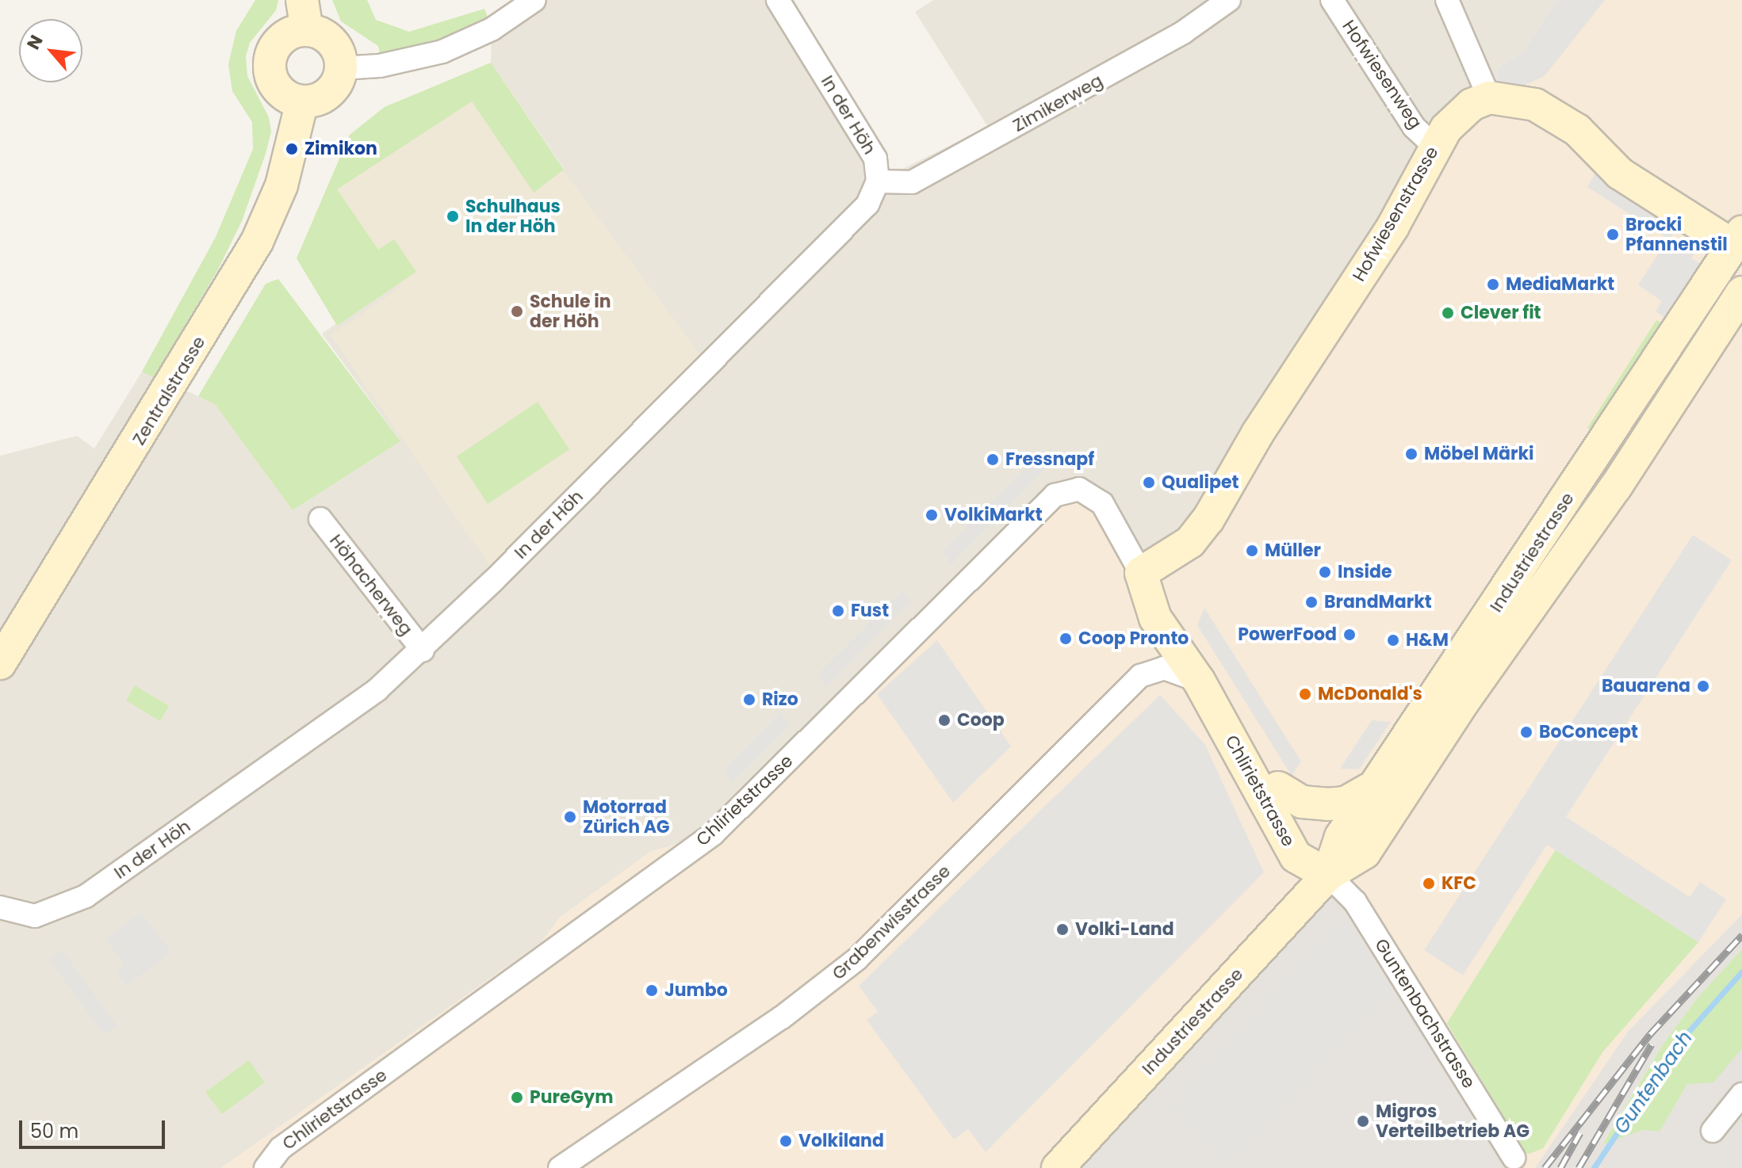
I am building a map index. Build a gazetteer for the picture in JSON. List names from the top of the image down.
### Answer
{
  "streets": {
    "main road": [
      "Hofwiesenstrasse",
      "Zentralstrasse",
      "Industriestrasse",
      "Chlirietstrasse"
    ],
    "street": [
      "Hofwiesenweg",
      "Zimikerweg",
      "In der Höh",
      "Höhacherweg",
      "Grabenwisstrasse",
      "Guntenbachstrasse"
    ]
  },
  "crossings": [
    ["Hofwiesenweg", "Hofwiesenstrasse"],
    ["Zimikerweg", "In der Höh"],
    ["In der Höh", "Höhacherweg"],
    ["Hofwiesenstrasse", "Chlirietstrasse"],
    ["Industriestrasse", "Chlirietstrasse"],
    ["Industriestrasse", "Guntenbachstrasse"],
    ["Chlirietstrasse", "Grabenwisstrasse"],
    ["Chlirietstrasse", "Guntenbachstrasse"]
  ],
  "water": ["Guntenbach"],
  "places": [
    "Zimikon",
    "Schulhaus In der Höh",
    "Brocki Pfannenstil",
    "MediaMarkt",
    "Schule in der Höh",
    "Clever fit",
    "Möbel Märki",
    "Fressnapf",
    "Qualipet",
    "VolkiMarkt",
    "Müller",
    "Inside",
    "BrandMarkt",
    "Fust",
    "PowerFood",
    "Coop Pronto",
    "H&M",
    "Bauarena",
    "McDonald's",
    "Rizo",
    "Coop",
    "BoConcept",
    "Motorrad Zürich AG",
    "KFC",
    "Volki-Land",
    "Jumbo",
    "PureGym",
    "Migros Verteilbetrieb AG",
    "Volkiland"
  ],
  "scale_bar": "50 m",
  "north": "top left"
}
